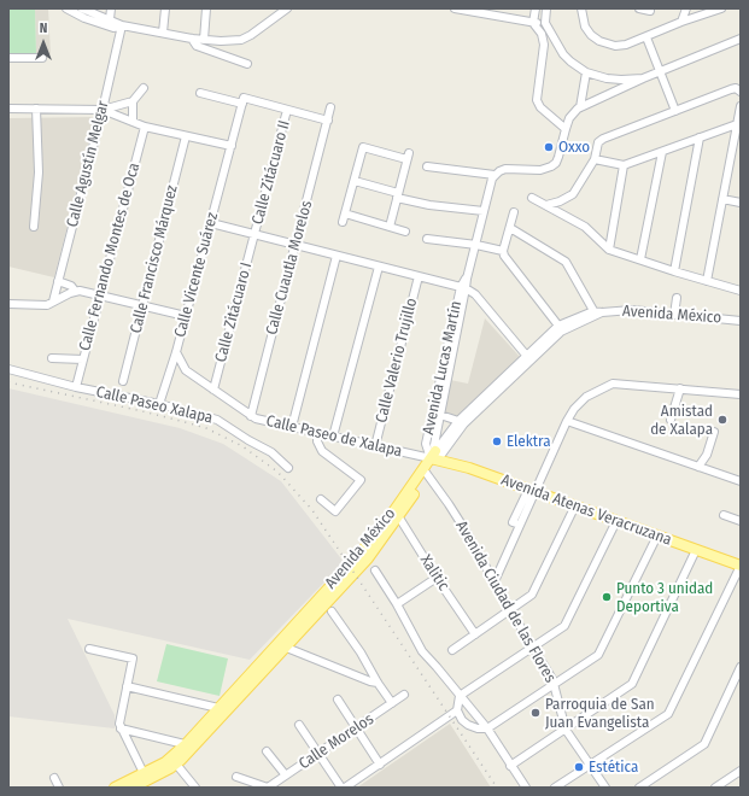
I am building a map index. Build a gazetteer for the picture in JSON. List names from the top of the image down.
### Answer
{
  "streets": {
    "main road": ["Avenida México", "Avenida Atenas Veracruzana"],
    "street": [
      "Calle Agustín Melgar",
      "Calle Zitácuaro II",
      "Calle Fernando Montes de Oca",
      "Calle Francisco Márquez",
      "Calle Cuautla Morelos",
      "Calle Vicente Suárez",
      "Calle Zitácuaro I",
      "Calle Valerio Trujillo",
      "Avenida Lucas Martín",
      "Calle Paseo Xalapa",
      "Calle Paseo de Xalapa",
      "Xalitic",
      "Avenida Ciudad de las Flores",
      "Calle Morelos"
    ]
  },
  "crossings": [
    ["Calle Zitácuaro II", "Calle Zitácuaro I"],
    ["Calle Fernando Montes de Oca", "Calle Paseo Xalapa"],
    ["Calle Cuautla Morelos", "Calle Paseo de Xalapa"],
    ["Calle Vicente Suárez", "Calle Paseo Xalapa"],
    ["Calle Vicente Suárez", "Calle Paseo de Xalapa"],
    ["Calle Zitácuaro I", "Calle Paseo de Xalapa"],
    ["Avenida México", "Avenida Lucas Martín"],
    ["Avenida México", "Calle Paseo de Xalapa"],
    ["Avenida México", "Avenida Atenas Veracruzana"],
    ["Avenida México", "Xalitic"],
    ["Avenida México", "Avenida Ciudad de las Flores"],
    ["Calle Valerio Trujillo", "Calle Paseo de Xalapa"],
    ["Avenida Lucas Martín", "Calle Paseo de Xalapa"],
    ["Avenida Lucas Martín", "Avenida Atenas Veracruzana"],
    ["Calle Paseo de Xalapa", "Avenida Atenas Veracruzana"]
  ],
  "places": [
    "Oxxo",
    "Amistad de Xalapa",
    "Elektra",
    "Punto 3 unidad Deportiva",
    "Parroquia de San Juan Evangelista",
    "Estética"
  ],
  "north": "top"
}
